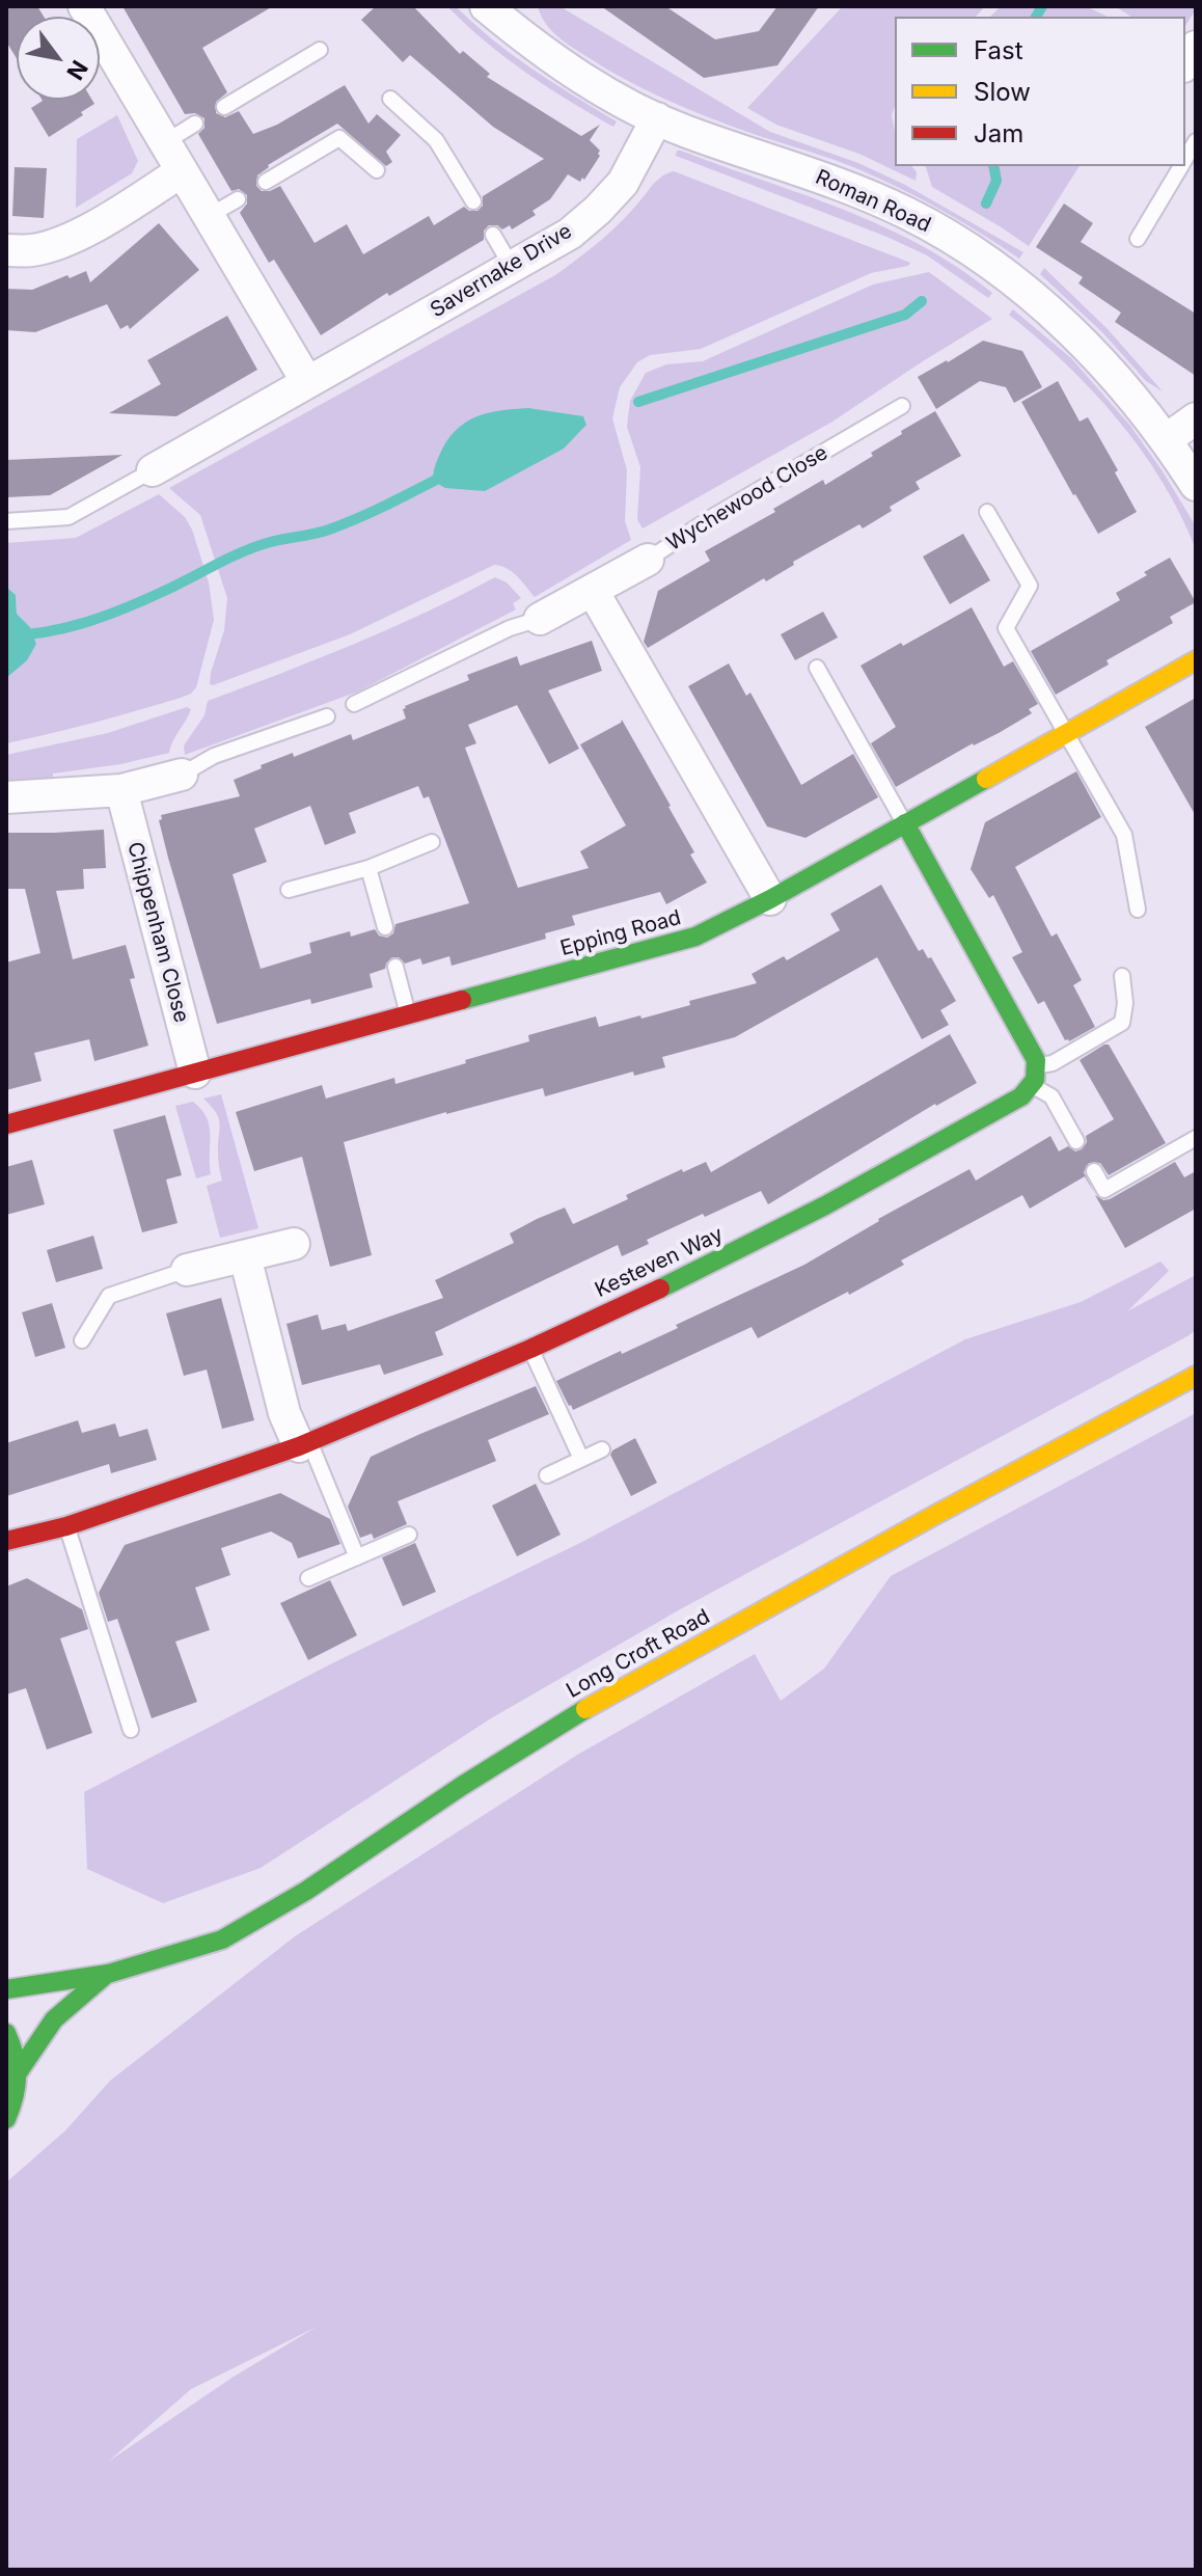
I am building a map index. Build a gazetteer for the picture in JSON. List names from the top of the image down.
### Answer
{
  "streets": {
    "street": [
      "Roman Road",
      "Savernake Drive",
      "Wychewood Close",
      "Chippenham Close",
      "Epping Road",
      "Kesteven Way",
      "Long Croft Road"
    ]
  },
  "crossings": [
    ["Roman Road", "Savernake Drive"],
    ["Chippenham Close", "Epping Road"]
  ],
  "legend": ["Fast", "Slow", "Jam"],
  "north": "bottom right"
}
